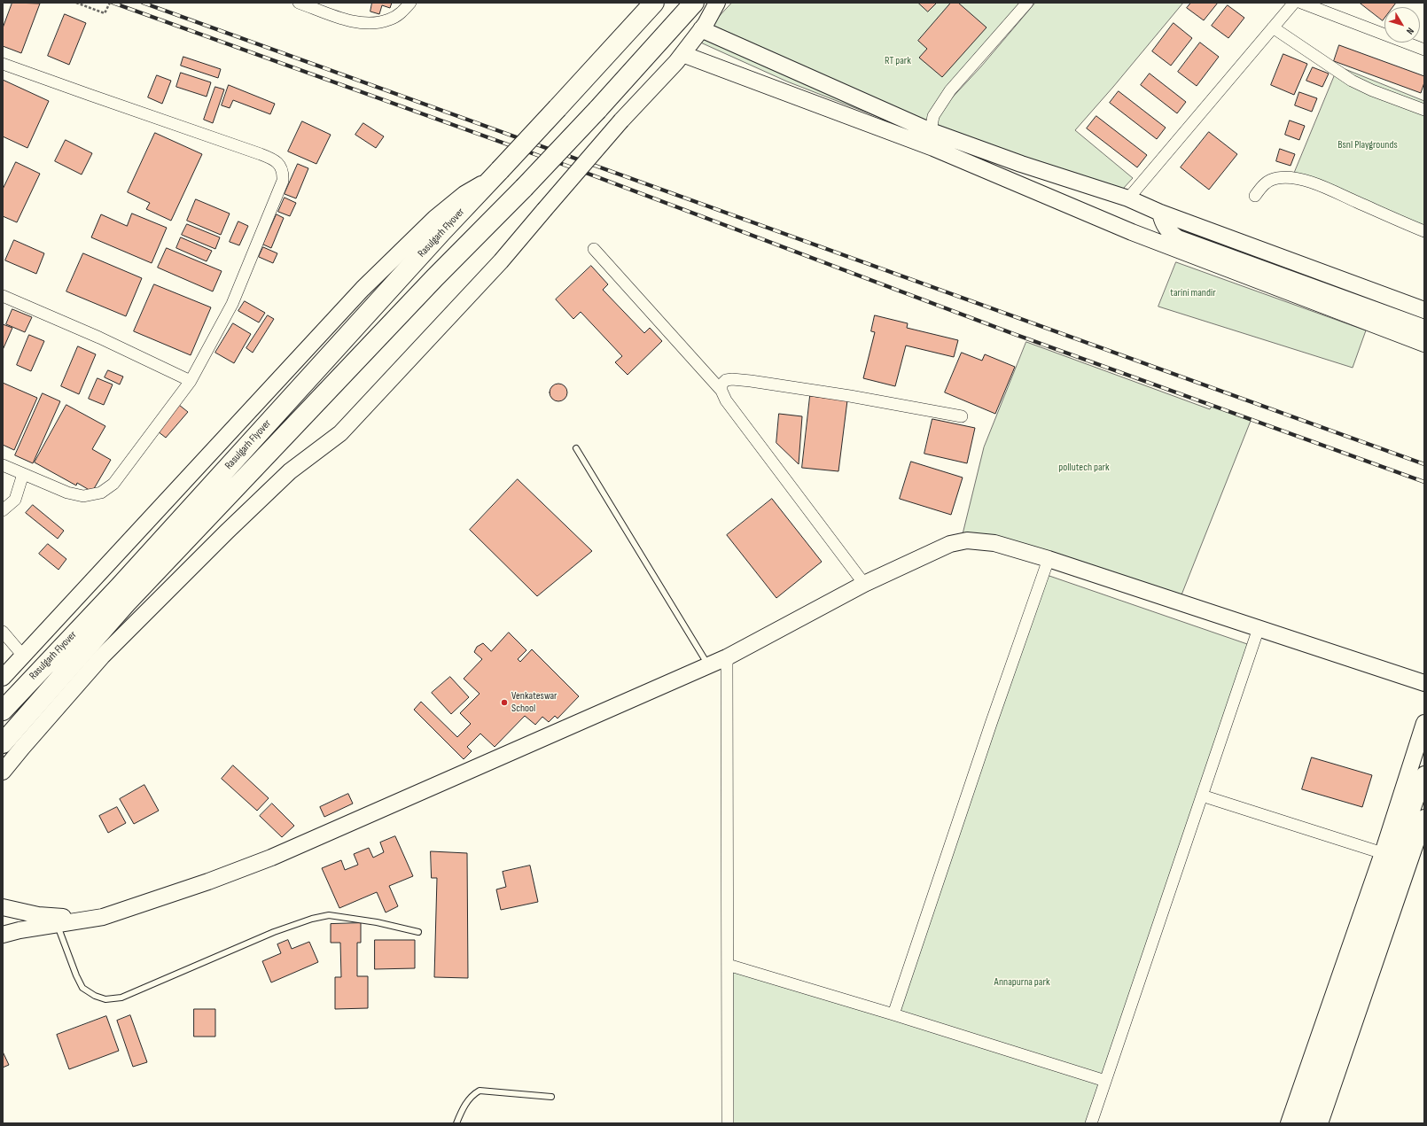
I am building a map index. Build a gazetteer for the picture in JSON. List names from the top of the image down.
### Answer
{
  "streets": {
    "highway": ["Rasulgarh Flyover"]
  },
  "parks": [
    "RT park",
    "Bsnl Playgrounds",
    "tarini mandir",
    "pollutech park",
    "Annapurna park"
  ],
  "places": ["Venkateswar School"],
  "north": "bottom right"
}
